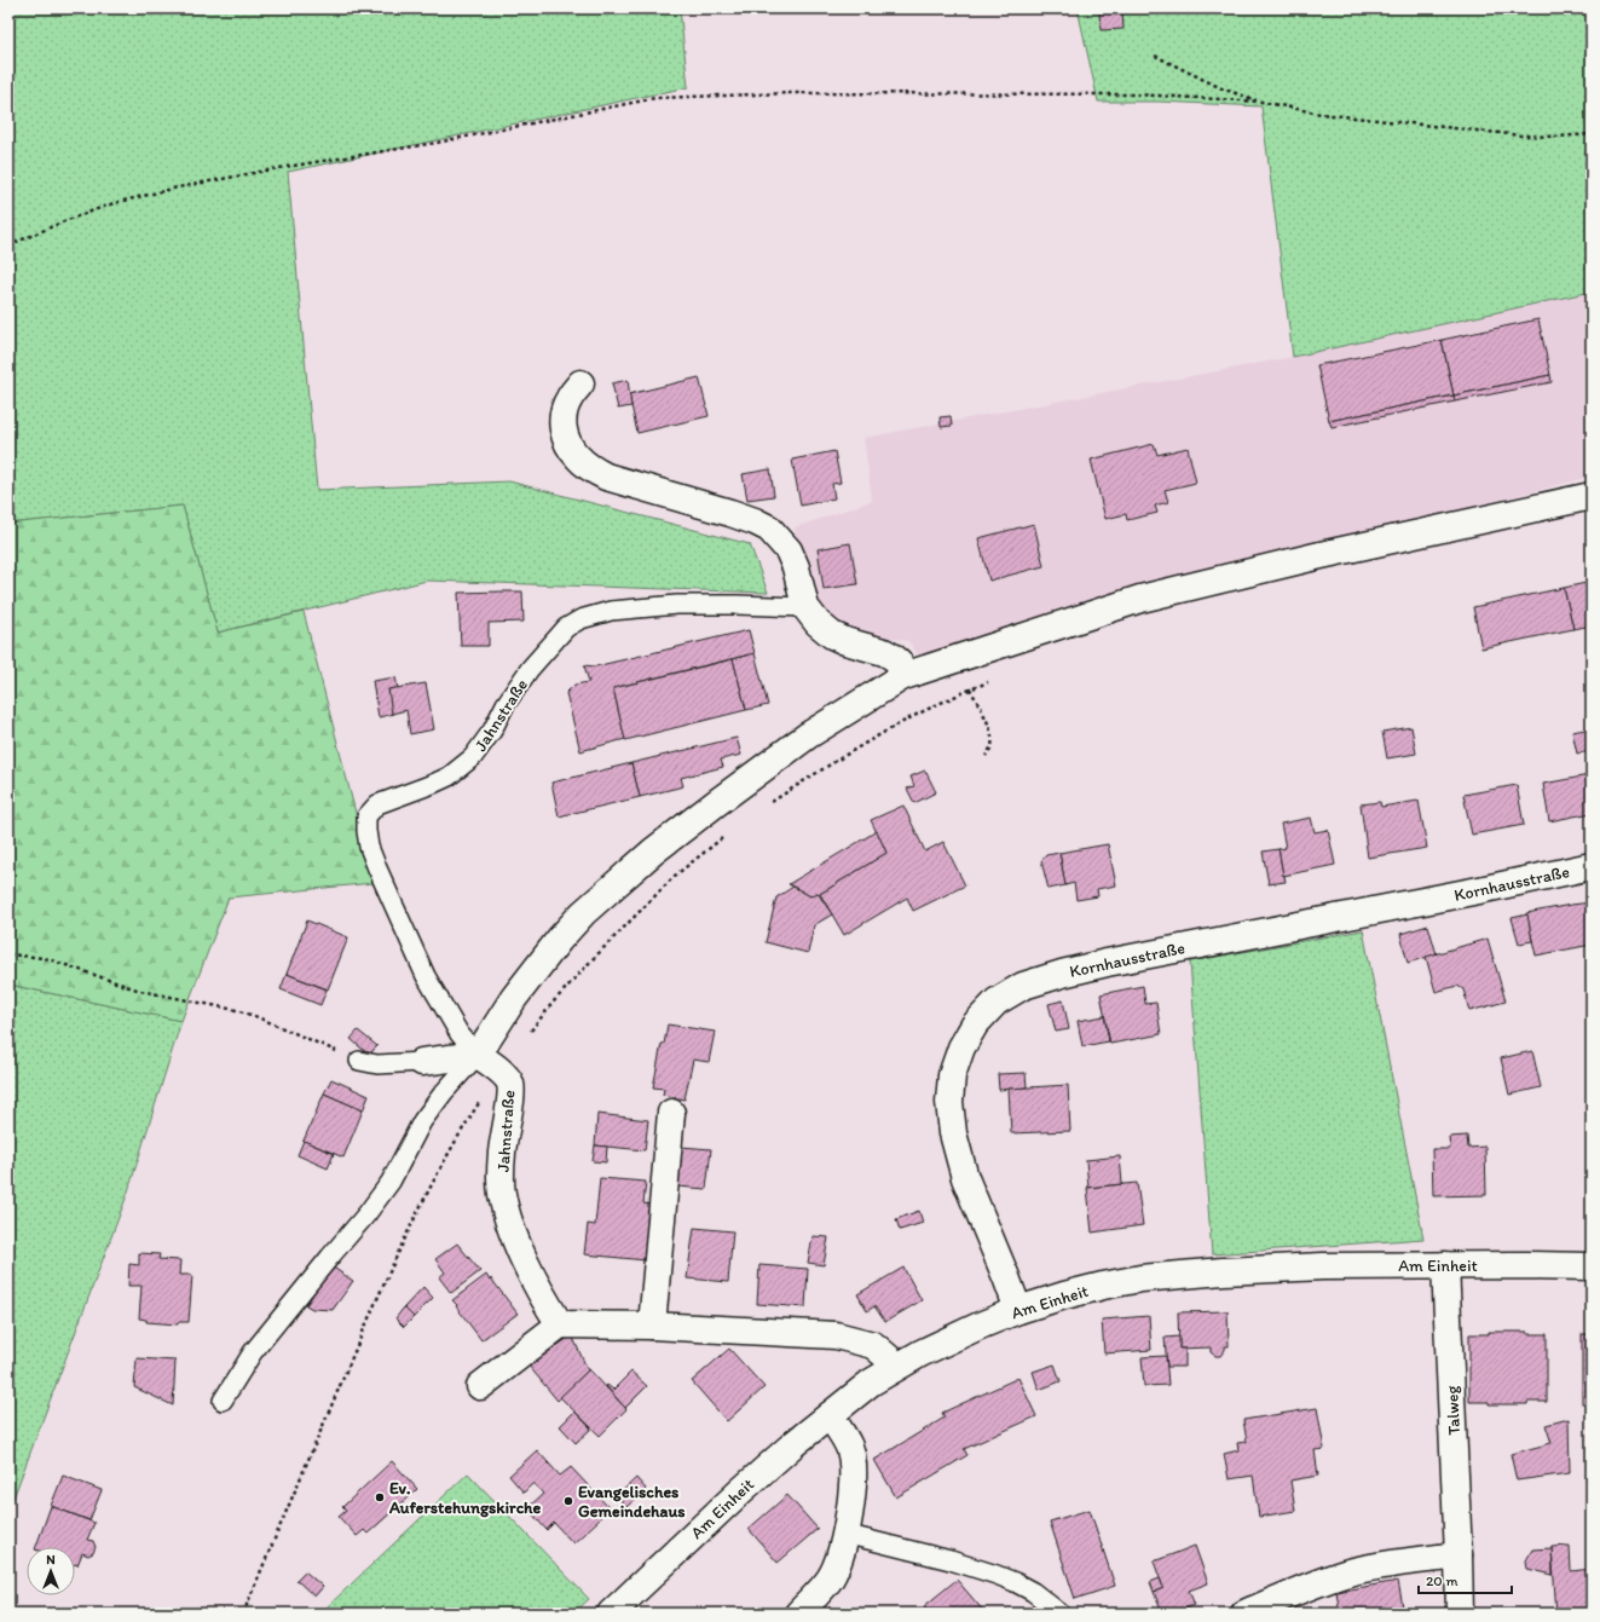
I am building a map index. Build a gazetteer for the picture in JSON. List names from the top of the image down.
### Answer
{
  "streets": {
    "street": [
      "Jahnstraße",
      "Kornhausstraße",
      "Am Einheit",
      "Talweg"
    ]
  },
  "crossings": [
    ["Kornhausstraße", "Am Einheit"],
    ["Am Einheit", "Talweg"]
  ],
  "places": ["Ev. Auferstehungskirche", "Evangelisches Gemeindehaus"],
  "scale_bar": "20 m",
  "north": "top"
}
